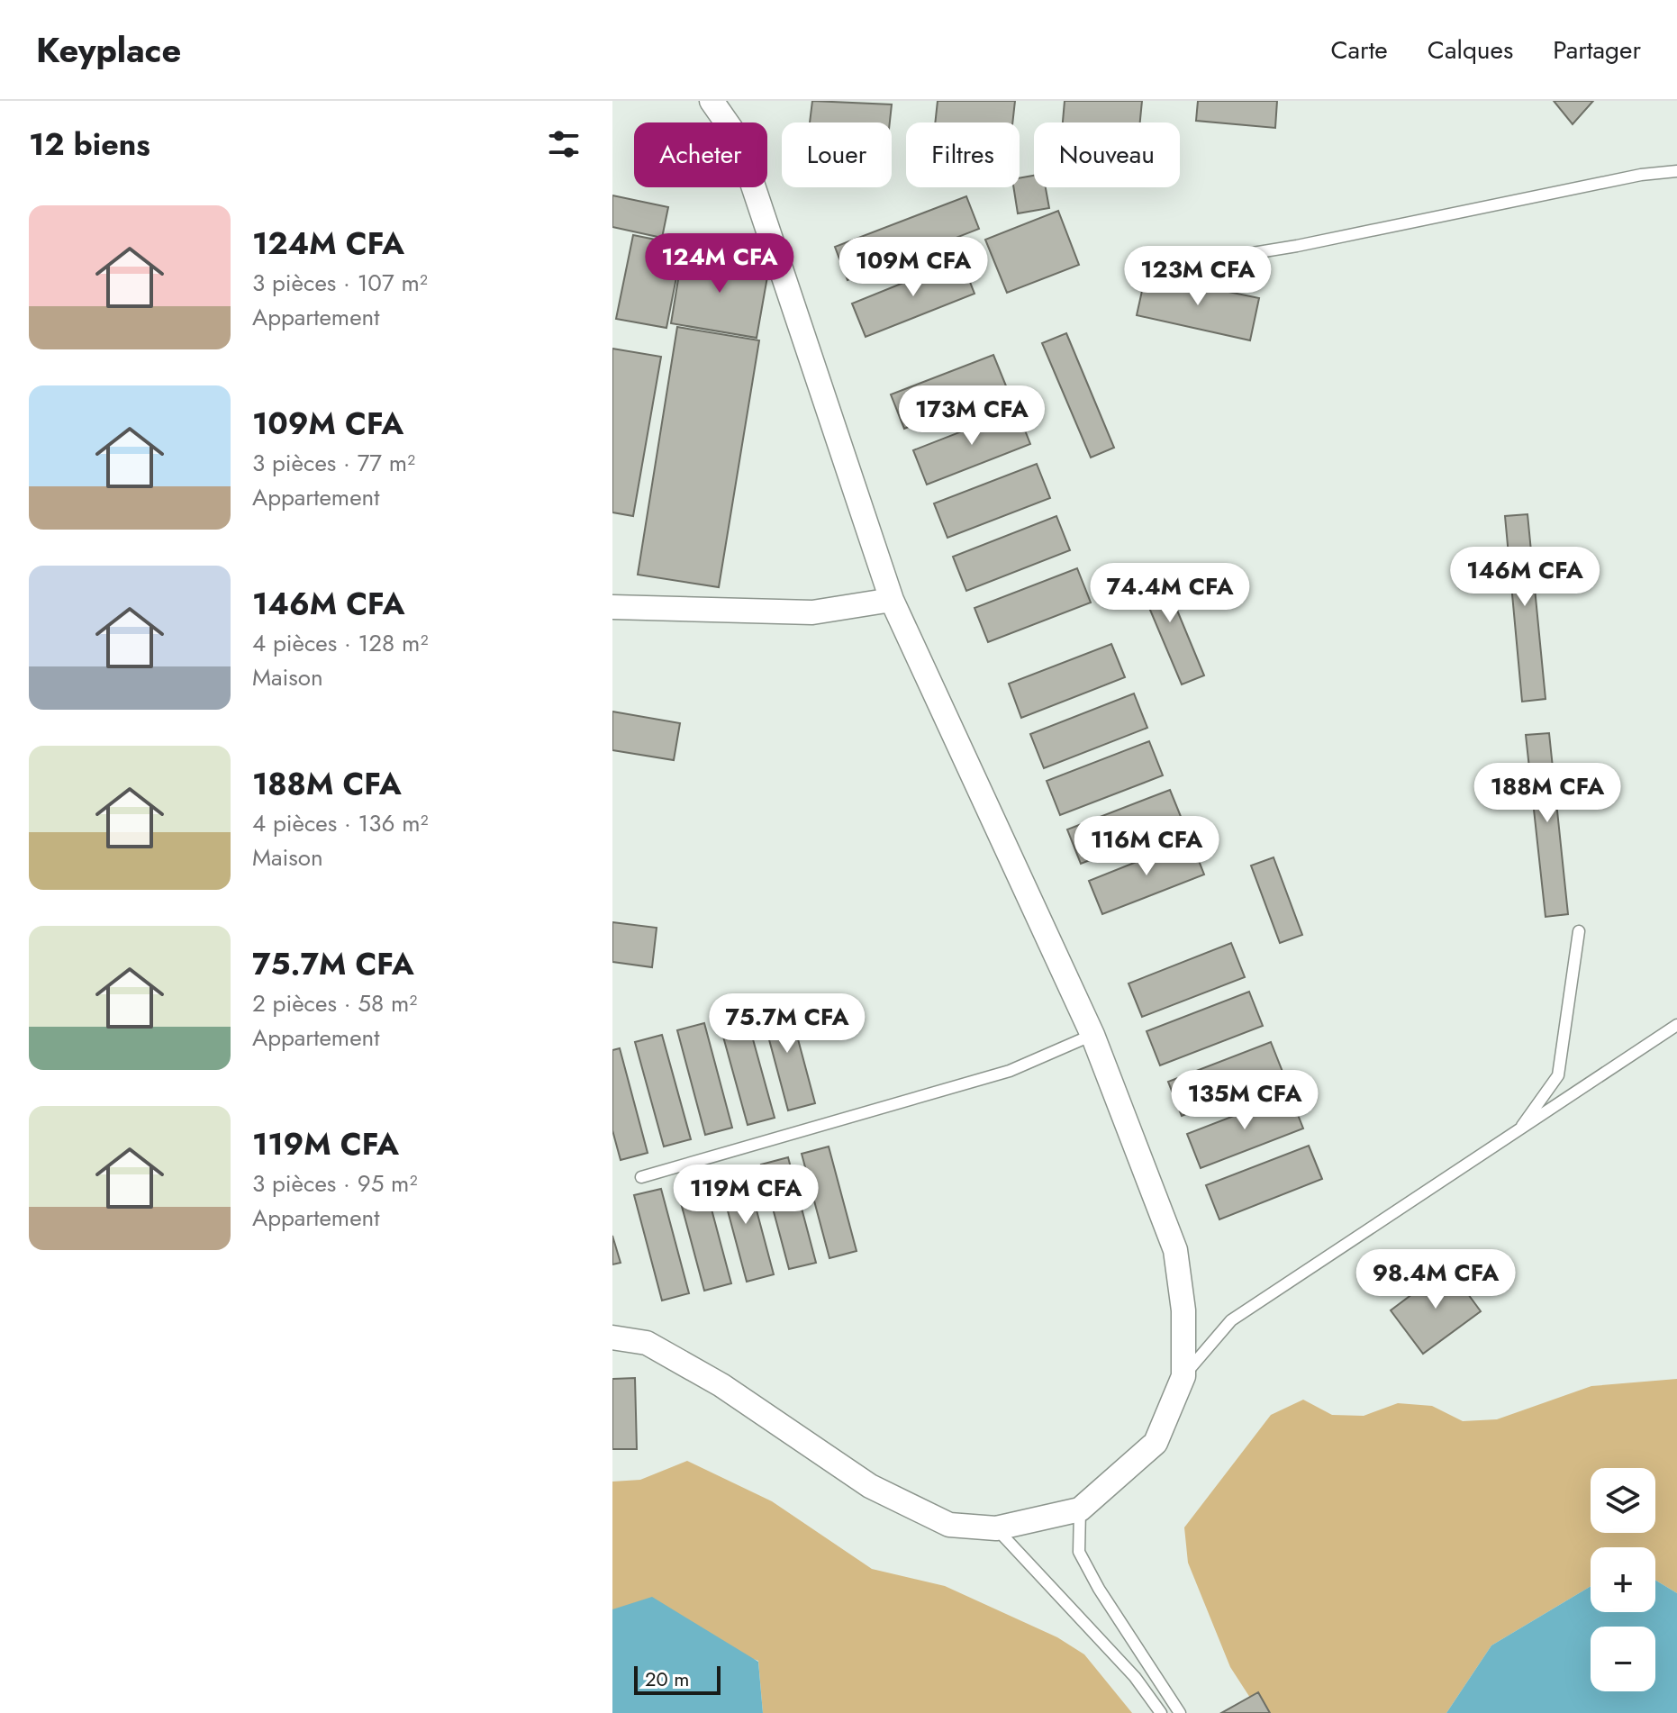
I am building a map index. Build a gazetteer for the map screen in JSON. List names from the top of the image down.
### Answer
{
  "scale_bar": "20 m",
  "page": {
    "header": "Keyplace",
    "nav": ["Carte", "Calques", "Partager"],
    "heading": "12 biens",
    "chip": [
      "Acheter",
      "Louer",
      "Filtres",
      "Nouveau"
    ],
    "list": [
      {
        "name": "124M CFA",
        "note": "3 pièces · 107 m² · Appartement"
      },
      {
        "name": "109M CFA",
        "note": "3 pièces · 77 m² · Appartement"
      },
      {
        "name": "146M CFA",
        "note": "4 pièces · 128 m² · Maison"
      },
      {
        "name": "188M CFA",
        "note": "4 pièces · 136 m² · Maison"
      },
      {
        "name": "75.7M CFA",
        "note": "2 pièces · 58 m² · Appartement"
      },
      {
        "name": "119M CFA",
        "note": "3 pièces · 95 m² · Appartement"
      }
    ],
    "price": [
      "124M CFA",
      "109M CFA",
      "123M CFA",
      "173M CFA",
      "146M CFA",
      "74.4M CFA",
      "188M CFA",
      "116M CFA",
      "75.7M CFA",
      "135M CFA",
      "119M CFA",
      "98.4M CFA"
    ],
    "map_buttons": ["+", "−"],
    "scale": "20 m"
  }
}
